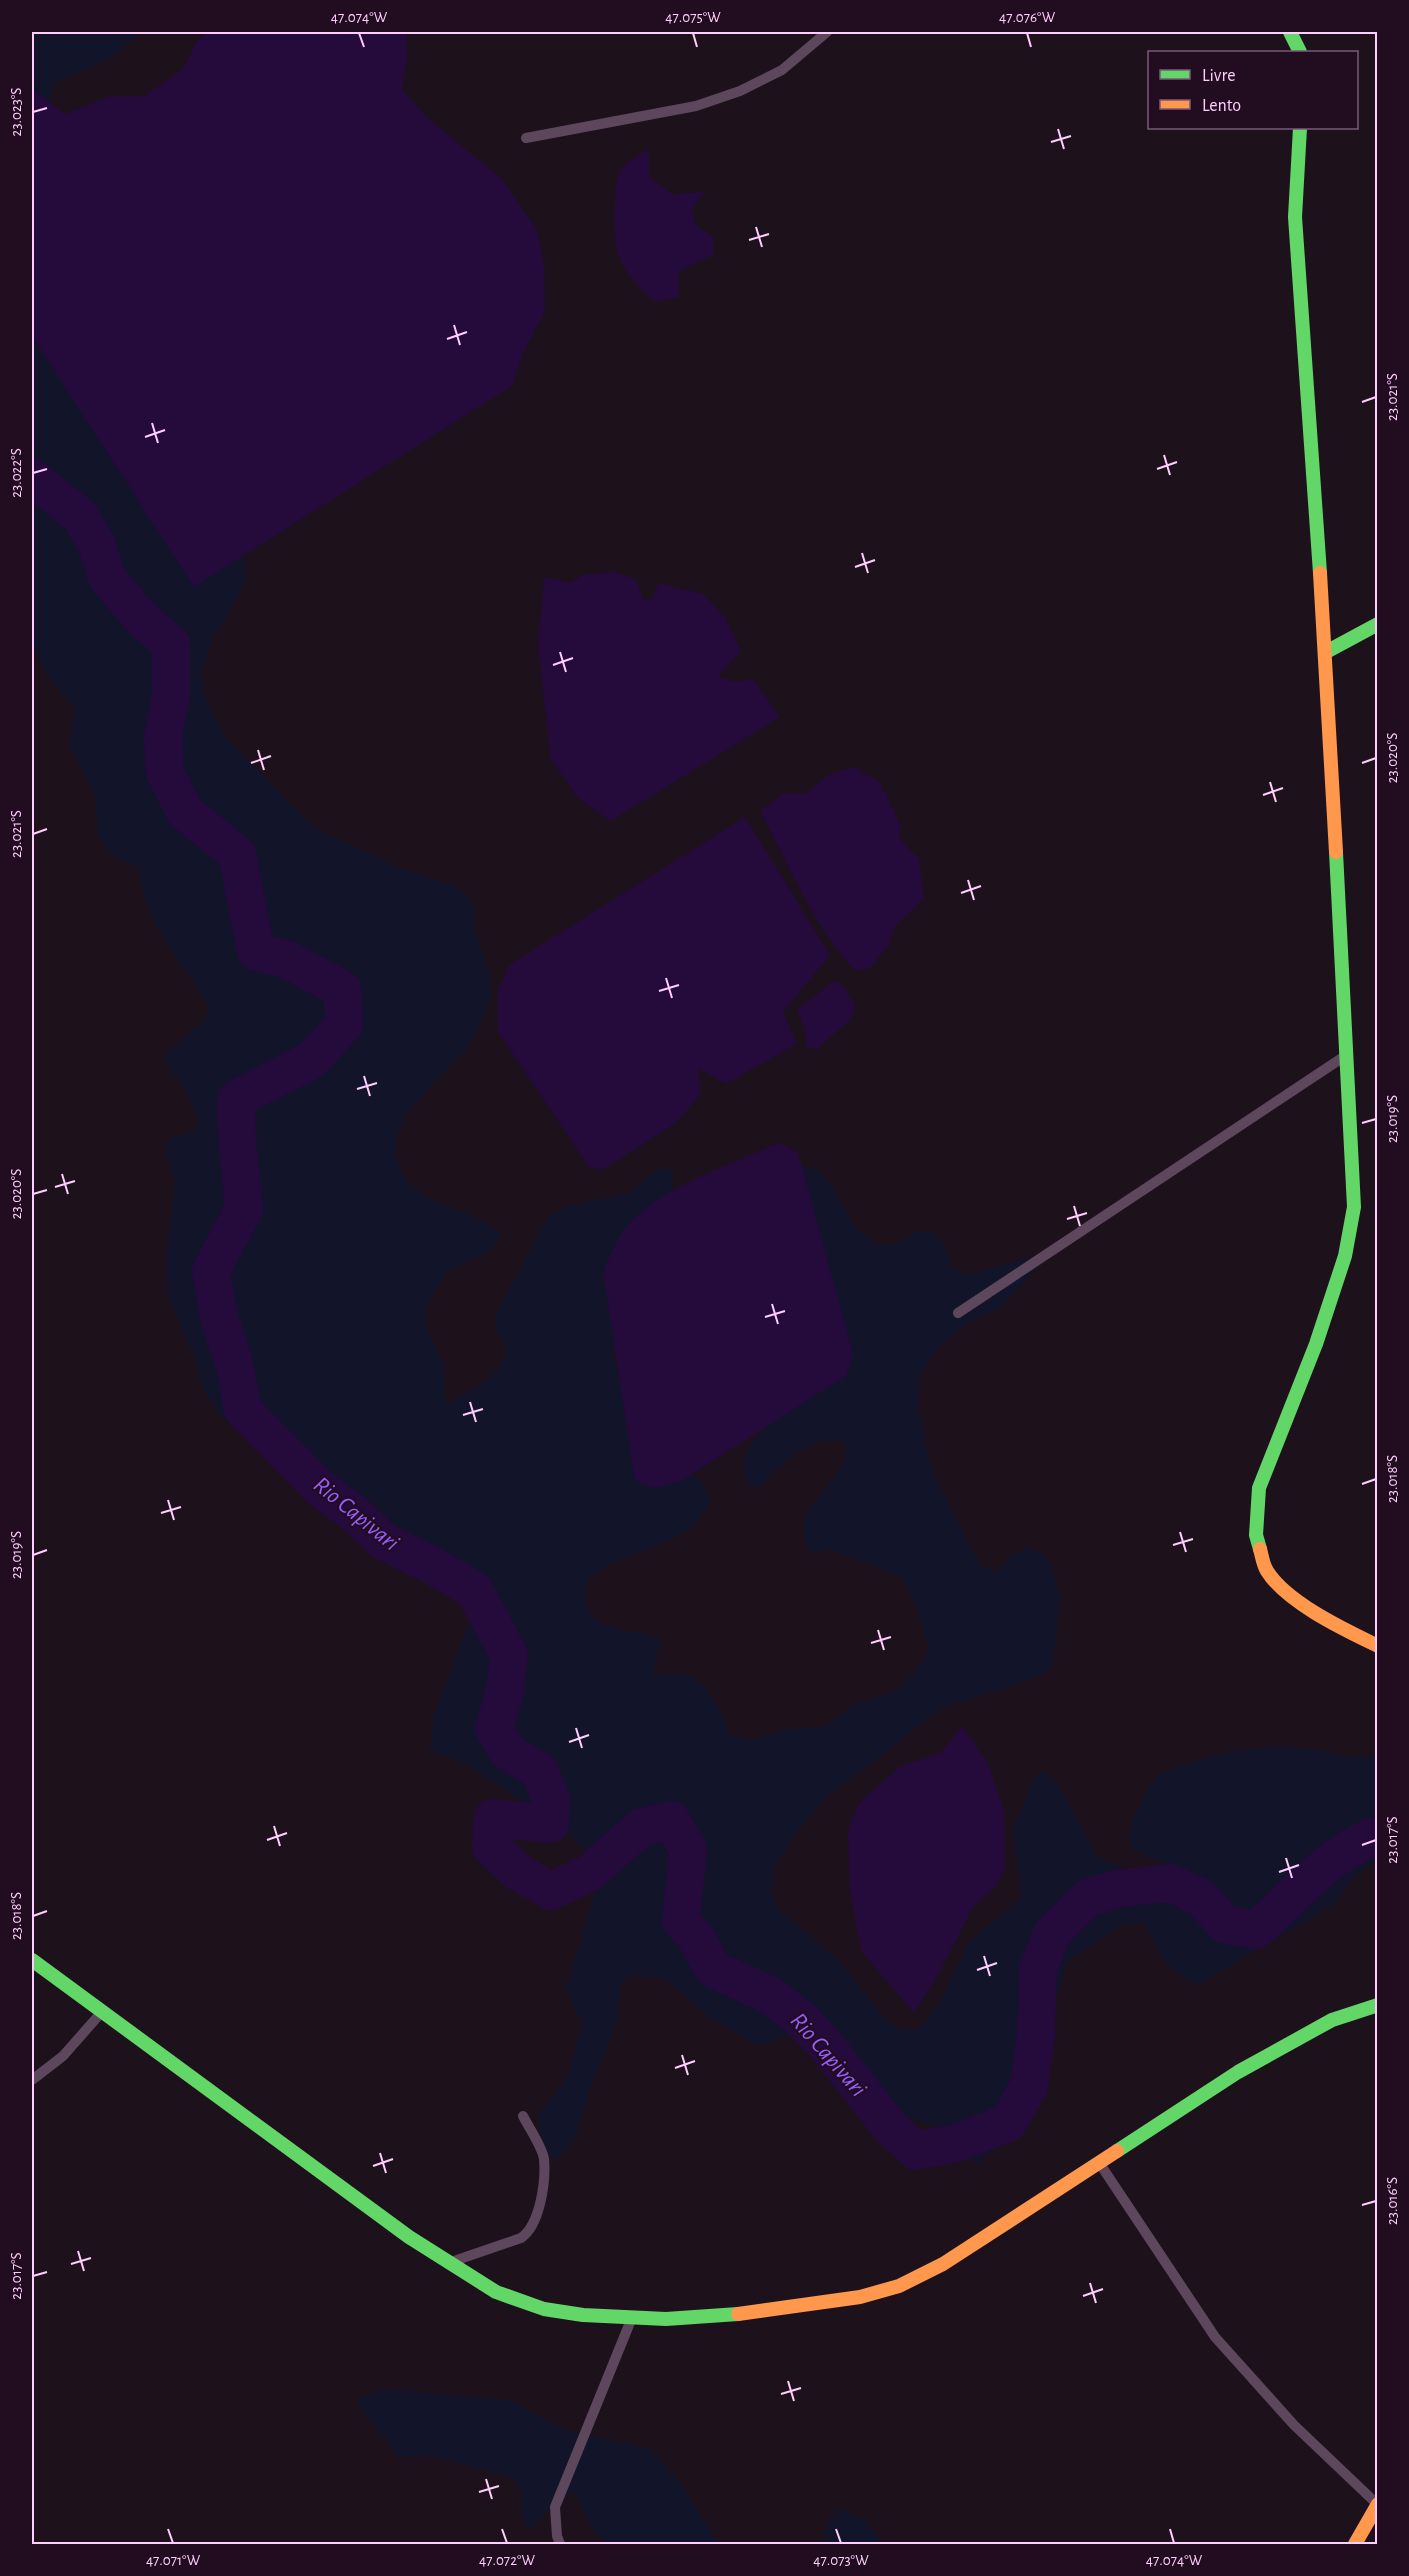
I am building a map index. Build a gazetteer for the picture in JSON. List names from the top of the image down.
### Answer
{
  "water": ["Rio Capivari"],
  "legend": ["Livre", "Lento"],
  "coordinates": [
    "47.074°W",
    "47.075°W",
    "47.076°W",
    "23.023°S",
    "23.021°S",
    "23.022°S",
    "23.020°S",
    "23.019°S",
    "23.018°S",
    "23.017°S",
    "23.016°S",
    "47.071°W",
    "47.072°W",
    "47.073°W"
  ]
}
